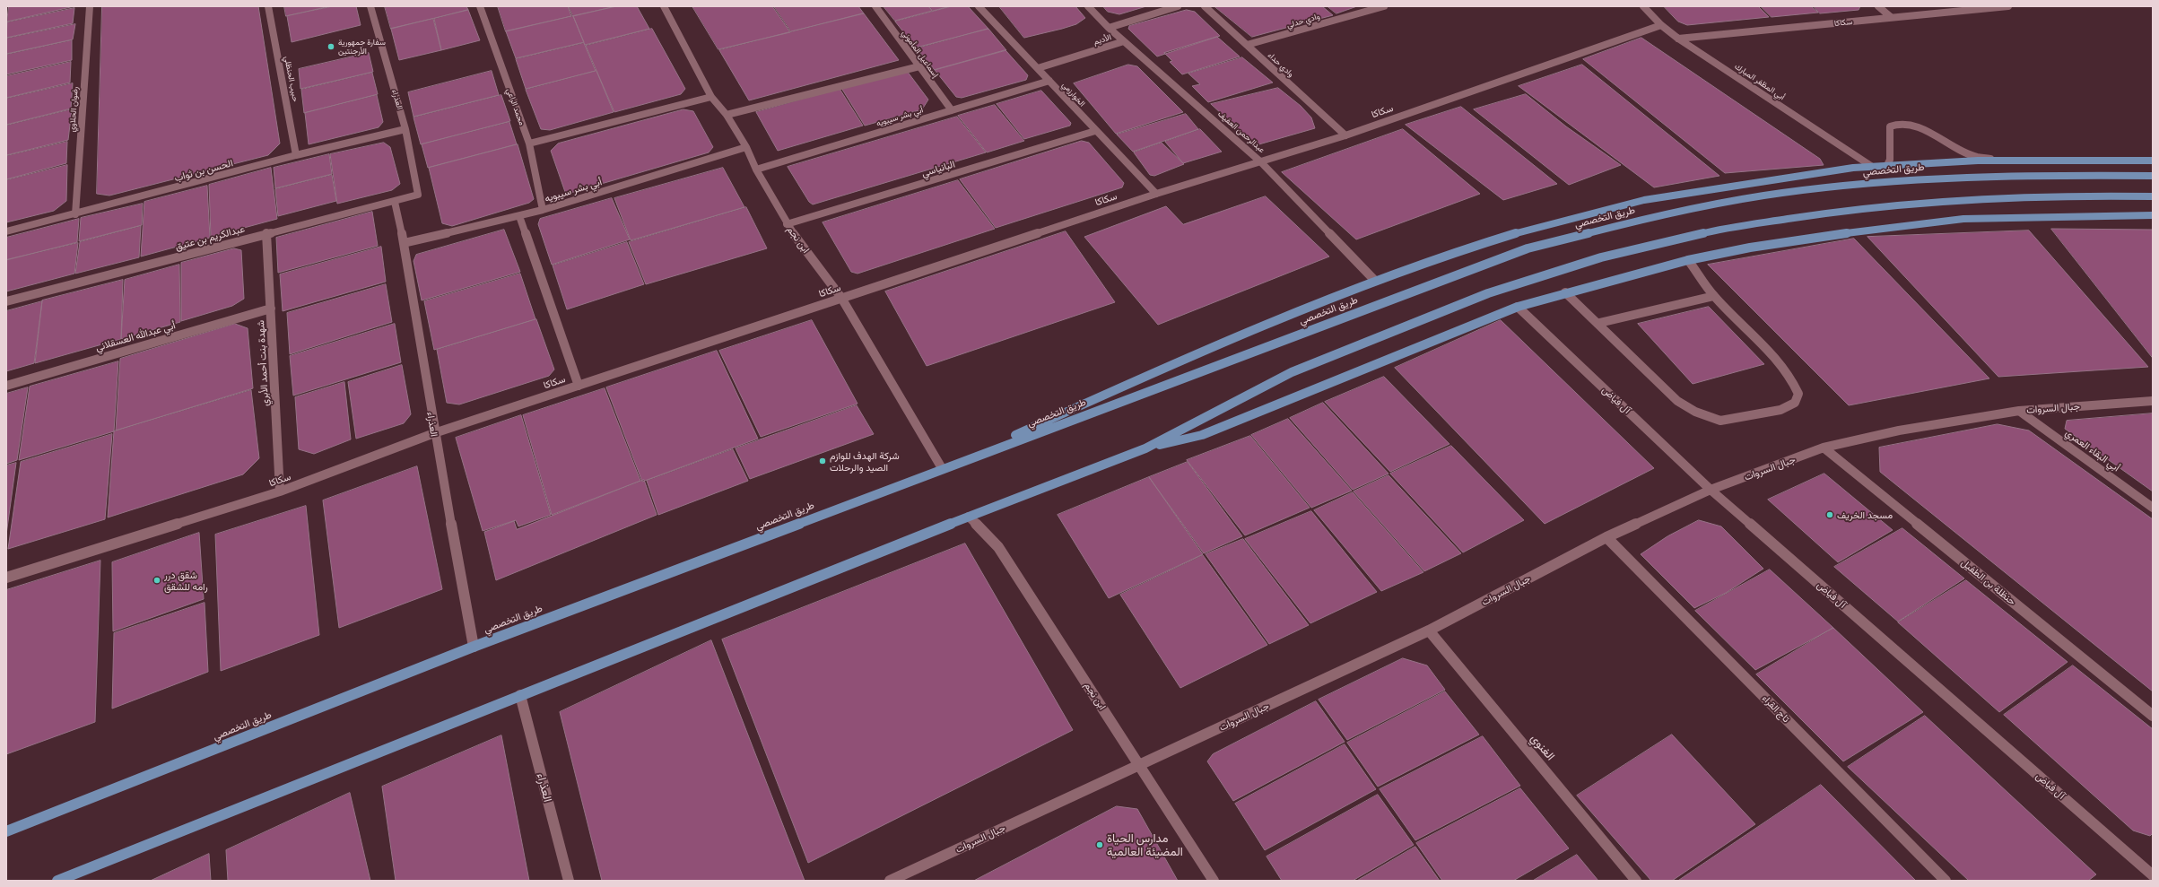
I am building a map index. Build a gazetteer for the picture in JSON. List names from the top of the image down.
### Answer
{
  "streets": {
    "main road": ["طريق التخصصي"],
    "street": [
      "وادي حدلي",
      "سكاكا",
      "الأديم",
      "إسماعيل المأموني",
      "وادي حداء",
      "حبيب الحنظلي",
      "أبي المظفر المبارك",
      "الخوارزمي",
      "العذراء",
      "محمد الراعي",
      "رضوان الحلاوي",
      "أبي بشر سيبويه",
      "عبدالرحمن العفيف",
      "البانياسي",
      "الحسن بن ثواب",
      "عبدالكريم بن عتيق",
      "ابن نجم",
      "أبي عبدالله العسقلاني",
      "شهدة بنت أحمد الأبري",
      "آل فياض",
      "جبال السروات",
      "أبي البقاء العمري",
      "حنظلة بن الطفيل",
      "تاج القراء",
      "الغنوي"
    ]
  },
  "crossings": [
    ["وادي حدلي", "وادي حداء"],
    ["سكاكا", "وادي حداء"],
    ["سكاكا", "أبي المظفر المبارك"],
    ["سكاكا", "الخوارزمي"],
    ["سكاكا", "العذراء"],
    ["سكاكا", "عبدالرحمن العفيف"],
    ["سكاكا", "ابن نجم"],
    ["سكاكا", "شهدة بنت أحمد الأبري"],
    ["الأديم", "الخوارزمي"],
    ["الأديم", "عبدالرحمن العفيف"],
    ["إسماعيل المأموني", "أبي بشر سيبويه"],
    ["حبيب الحنظلي", "الحسن بن ثواب"],
    ["الخوارزمي", "أبي بشر سيبويه"],
    ["الخوارزمي", "البانياسي"],
    ["العذراء", "أبي بشر سيبويه"],
    ["العذراء", "طريق التخصصي"],
    ["العذراء", "الحسن بن ثواب"],
    ["العذراء", "عبدالكريم بن عتيق"],
    ["محمد الراعي", "أبي بشر سيبويه"],
    ["رضوان الحلاوي", "الحسن بن ثواب"],
    ["أبي بشر سيبويه", "ابن نجم"],
    ["البانياسي", "ابن نجم"],
    ["طريق التخصصي", "ابن نجم"],
    ["عبدالكريم بن عتيق", "شهدة بنت أحمد الأبري"],
    ["ابن نجم", "جبال السروات"],
    ["أبي عبدالله العسقلاني", "شهدة بنت أحمد الأبري"],
    ["آل فياض", "جبال السروات"],
    ["جبال السروات", "أبي البقاء العمري"],
    ["جبال السروات", "حنظلة بن الطفيل"],
    ["جبال السروات", "تاج القراء"],
    ["جبال السروات", "الغنوي"]
  ],
  "places": [
    "سفارة جمهورية الأرجنتين",
    "شركة الهدف للوازم الصيد والرحلات",
    "مسجد الخريف",
    "شقق درر رامه للشقق",
    "مدارس الحياة المضيئة العالمية"
  ]
}
